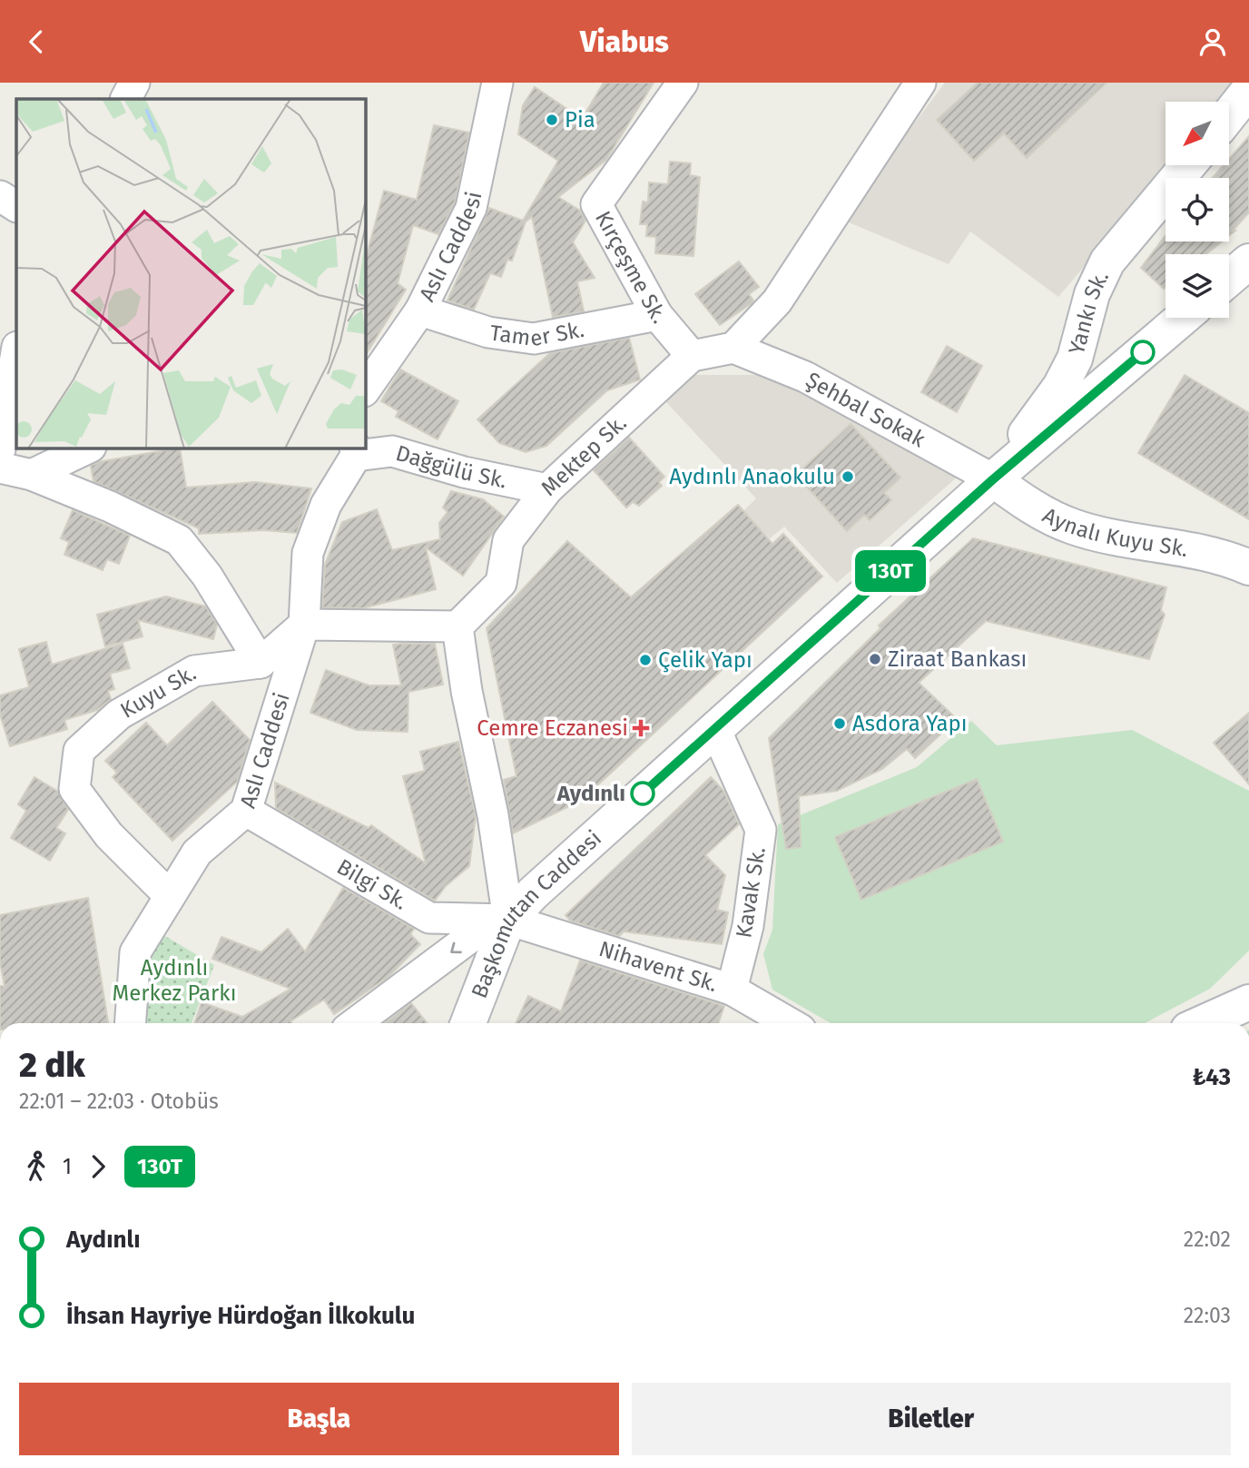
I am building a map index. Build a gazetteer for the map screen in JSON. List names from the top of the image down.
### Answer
{
  "streets": {
    "street": [
      "Aslı Caddesi",
      "Kırçeşme Sk.",
      "Yankı Sk.",
      "Tamer Sk.",
      "Şehbal Sokak",
      "Mektep Sk.",
      "Dağgülü Sk.",
      "Aynalı Kuyu Sk.",
      "Kuyu Sk.",
      "Bilgi Sk.",
      "Kavak Sk.",
      "Başkomutan Caddesi",
      "Nihavent Sk."
    ]
  },
  "crossings": [
    ["Aslı Caddesi", "Tamer Sk."],
    ["Aslı Caddesi", "Dağgülü Sk."],
    ["Aslı Caddesi", "Kuyu Sk."],
    ["Aslı Caddesi", "Bilgi Sk."],
    ["Kırçeşme Sk.", "Tamer Sk."],
    ["Kırçeşme Sk.", "Mektep Sk."],
    ["Yankı Sk.", "Şehbal Sokak"],
    ["Yankı Sk.", "Aynalı Kuyu Sk."],
    ["Yankı Sk.", "Başkomutan Caddesi"],
    ["Şehbal Sokak", "Aynalı Kuyu Sk."],
    ["Şehbal Sokak", "Başkomutan Caddesi"],
    ["Mektep Sk.", "Dağgülü Sk."],
    ["Aynalı Kuyu Sk.", "Başkomutan Caddesi"],
    ["Bilgi Sk.", "Başkomutan Caddesi"],
    ["Bilgi Sk.", "Nihavent Sk."],
    ["Kavak Sk.", "Başkomutan Caddesi"],
    ["Kavak Sk.", "Nihavent Sk."],
    ["Başkomutan Caddesi", "Nihavent Sk."]
  ],
  "parks": ["Aydınlı Merkez Parkı"],
  "places": {
    "other": [
      "Pia",
      "Aydınlı Anaokulu",
      "Ziraat Bankası",
      "Çelik Yapı",
      "Asdora Yapı",
      "Aydınlı"
    ],
    "health": ["Cemre Eczanesi"]
  },
  "lines": ["bus line 130T"],
  "north": "bottom left",
  "page": {
    "header": "Viabus",
    "on_map": "130T",
    "heading": ["2 dk", "22:01 – 22:03 · Otobüs", "₺43"],
    "legs": ["1", "130T"],
    "list": [
      {
        "name": "Aydınlı",
        "value": "22:02"
      },
      {
        "name": "İhsan Hayriye Hürdoğan İlkokulu",
        "value": "22:03"
      }
    ],
    "buttons": ["Başla", "Biletler"]
  }
}
